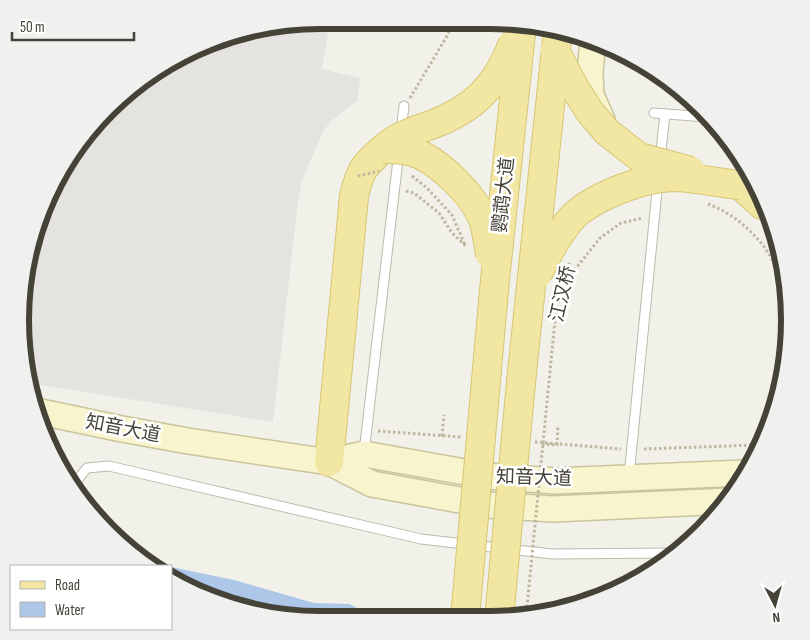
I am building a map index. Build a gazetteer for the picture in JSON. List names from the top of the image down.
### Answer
{
  "streets": {
    "main road": ["鹦鹉大道", "知音大道"],
    "path": ["江汉桥"]
  },
  "legend": ["Road", "Water"],
  "scale_bar": "50 m",
  "north": "bottom"
}
